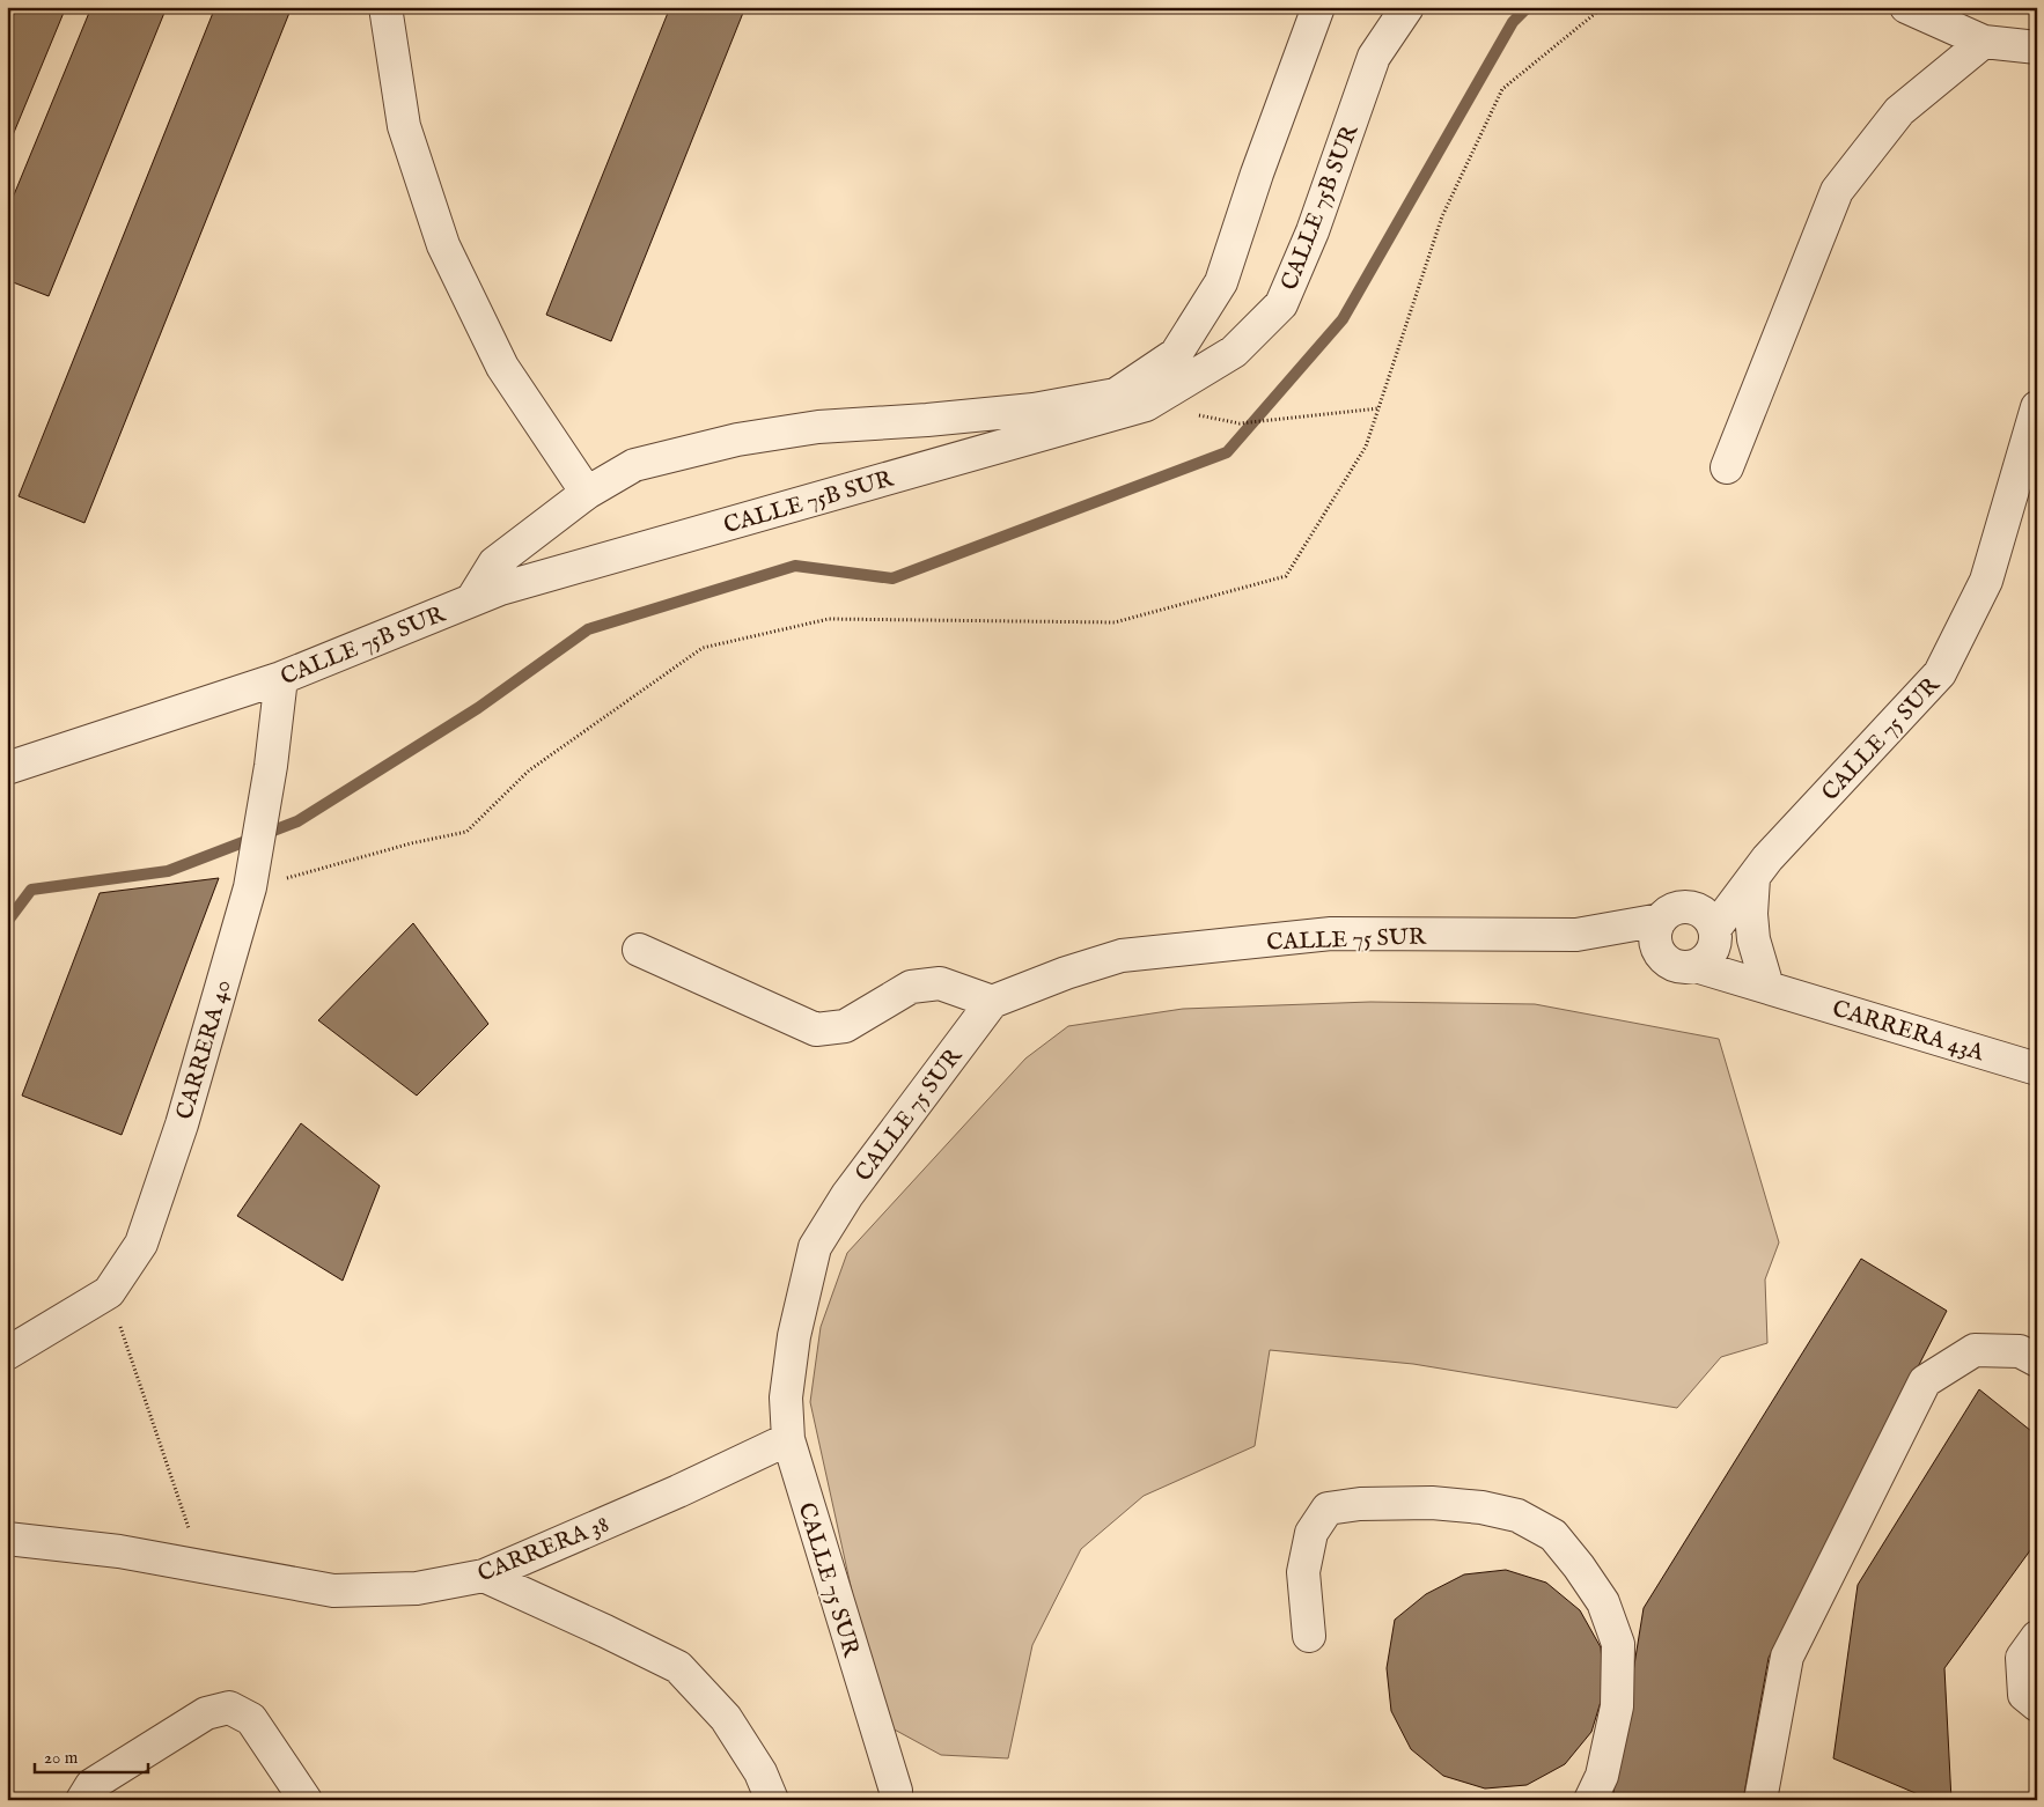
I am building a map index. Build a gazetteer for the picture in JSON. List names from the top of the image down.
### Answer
{
  "streets": {
    "street": [
      "CALLE 75B SUR",
      "CALLE 75 SUR",
      "CARRERA 43A",
      "CARRERA 40",
      "CARRERA 38"
    ]
  },
  "crossings": [
    ["CALLE 75B SUR", "CARRERA 40"],
    ["CALLE 75 SUR", "CARRERA 43A"],
    ["CALLE 75 SUR", "CARRERA 38"]
  ],
  "scale_bar": "20 m"
}
